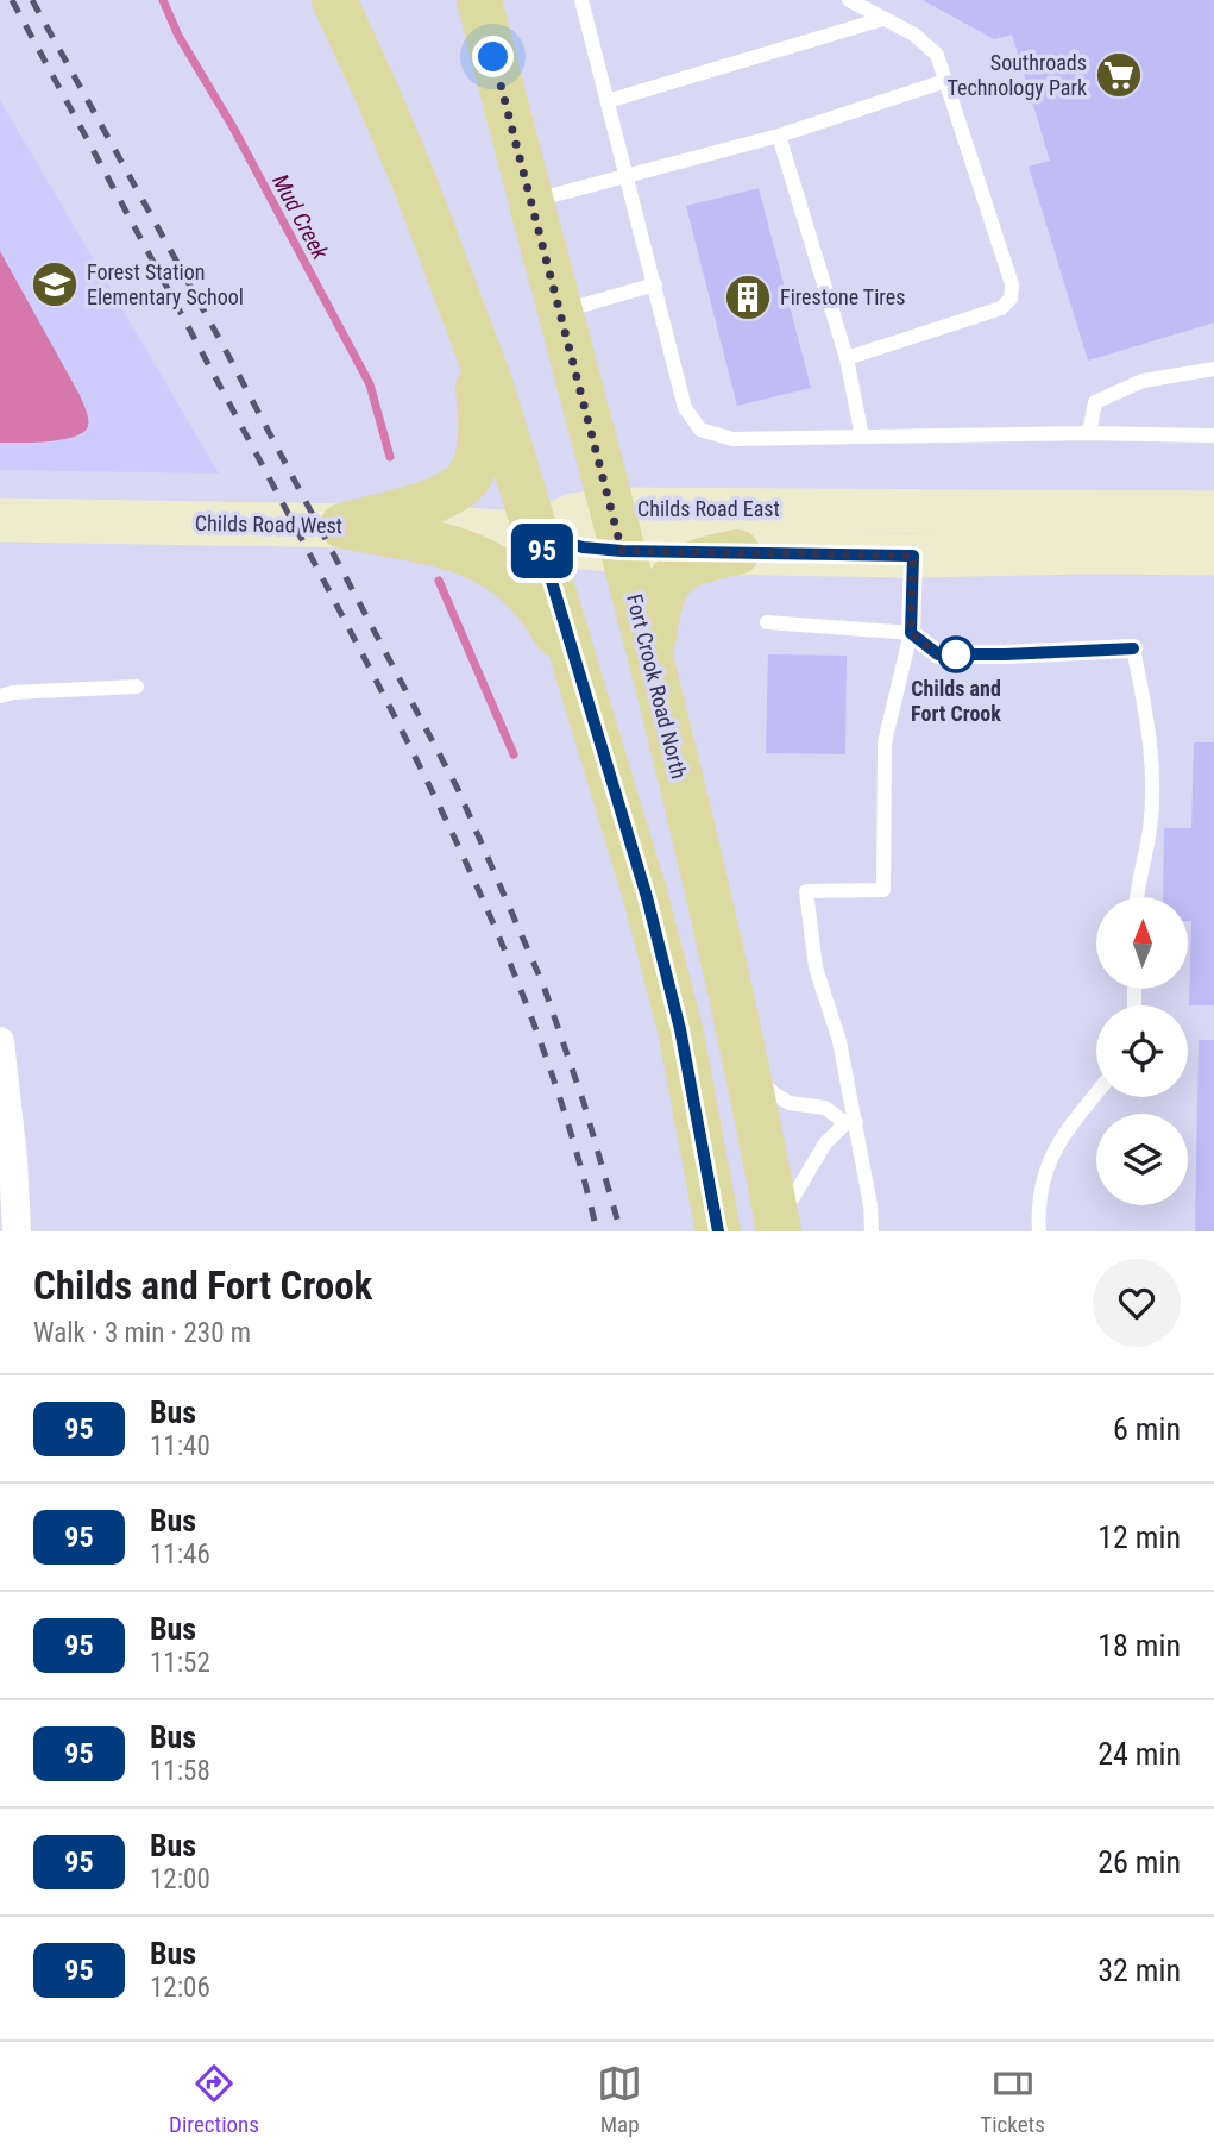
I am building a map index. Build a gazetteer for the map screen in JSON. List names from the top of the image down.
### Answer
{
  "streets": {
    "main road": ["Fort Crook Road North"],
    "street": ["Childs Road East", "Childs Road West"]
  },
  "crossings": [
    ["Childs Road East", "Childs Road West"],
    ["Childs Road East", "Fort Crook Road North"]
  ],
  "water": ["Mud Creek"],
  "places": {
    "supermarket": ["Southroads Technology Park"],
    "school or university": ["Forest Station Elementary School"],
    "building": ["Firestone Tires"],
    "other": ["Childs and Fort Crook"]
  },
  "lines": ["bus line 95"],
  "north": "top",
  "page": {
    "on_map": "95",
    "heading": ["Childs and Fort Crook", "Walk · 3 min · 230 m"],
    "list": [
      {
        "mark": "95",
        "name": "Bus",
        "note": "11:40",
        "value": "6 min"
      },
      {
        "mark": "95",
        "name": "Bus",
        "note": "11:46",
        "value": "12 min"
      },
      {
        "mark": "95",
        "name": "Bus",
        "note": "11:52",
        "value": "18 min"
      },
      {
        "mark": "95",
        "name": "Bus",
        "note": "11:58",
        "value": "24 min"
      },
      {
        "mark": "95",
        "name": "Bus",
        "note": "12:00",
        "value": "26 min"
      },
      {
        "mark": "95",
        "name": "Bus",
        "note": "12:06",
        "value": "32 min"
      }
    ],
    "tabs": ["Directions", "Map", "Tickets"]
  }
}
